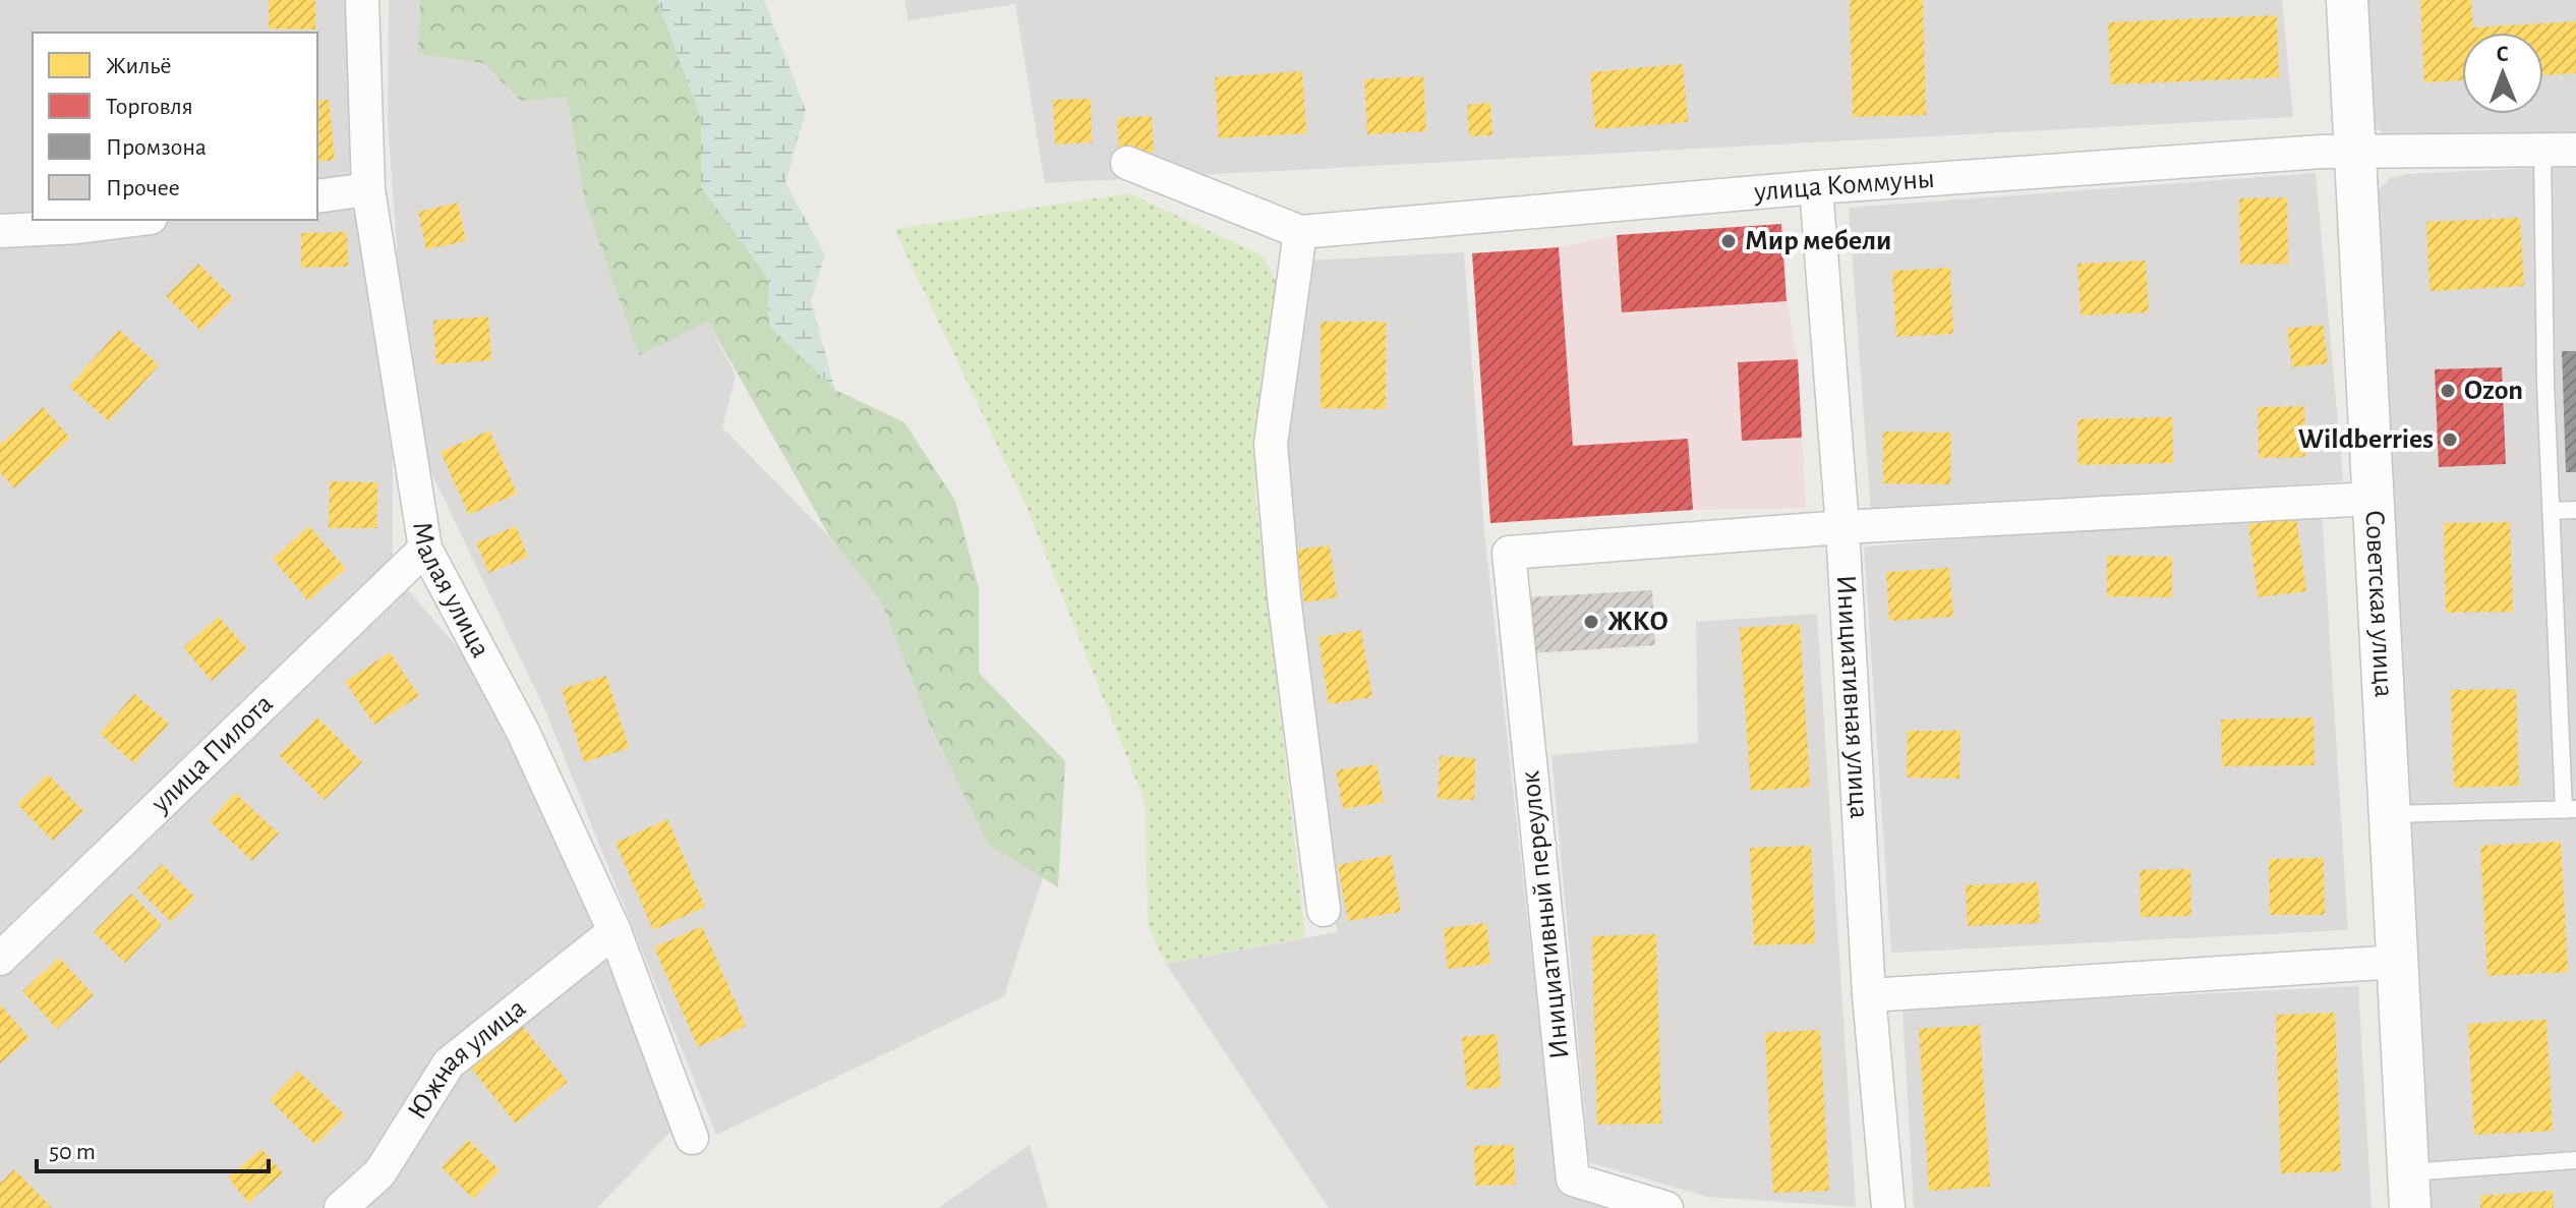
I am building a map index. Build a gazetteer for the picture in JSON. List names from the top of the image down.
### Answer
{
  "streets": {
    "street": [
      "улица Коммуны",
      "Малая улица",
      "Советская улица",
      "Инициативная улица",
      "улица Пилота",
      "Инициативный переулок",
      "Южная улица"
    ]
  },
  "crossings": [
    ["улица Коммуны", "Советская улица"],
    ["улица Коммуны", "Инициативная улица"],
    ["Малая улица", "улица Пилота"],
    ["Малая улица", "Южная улица"],
    ["Инициативная улица", "Инициативный переулок"]
  ],
  "places": [
    "Мир мебели",
    "Ozon",
    "Wildberries",
    "ЖКО"
  ],
  "legend": [
    "Жильё",
    "Торговля",
    "Промзона",
    "Прочее"
  ],
  "scale_bar": "50 m",
  "north": "top"
}
